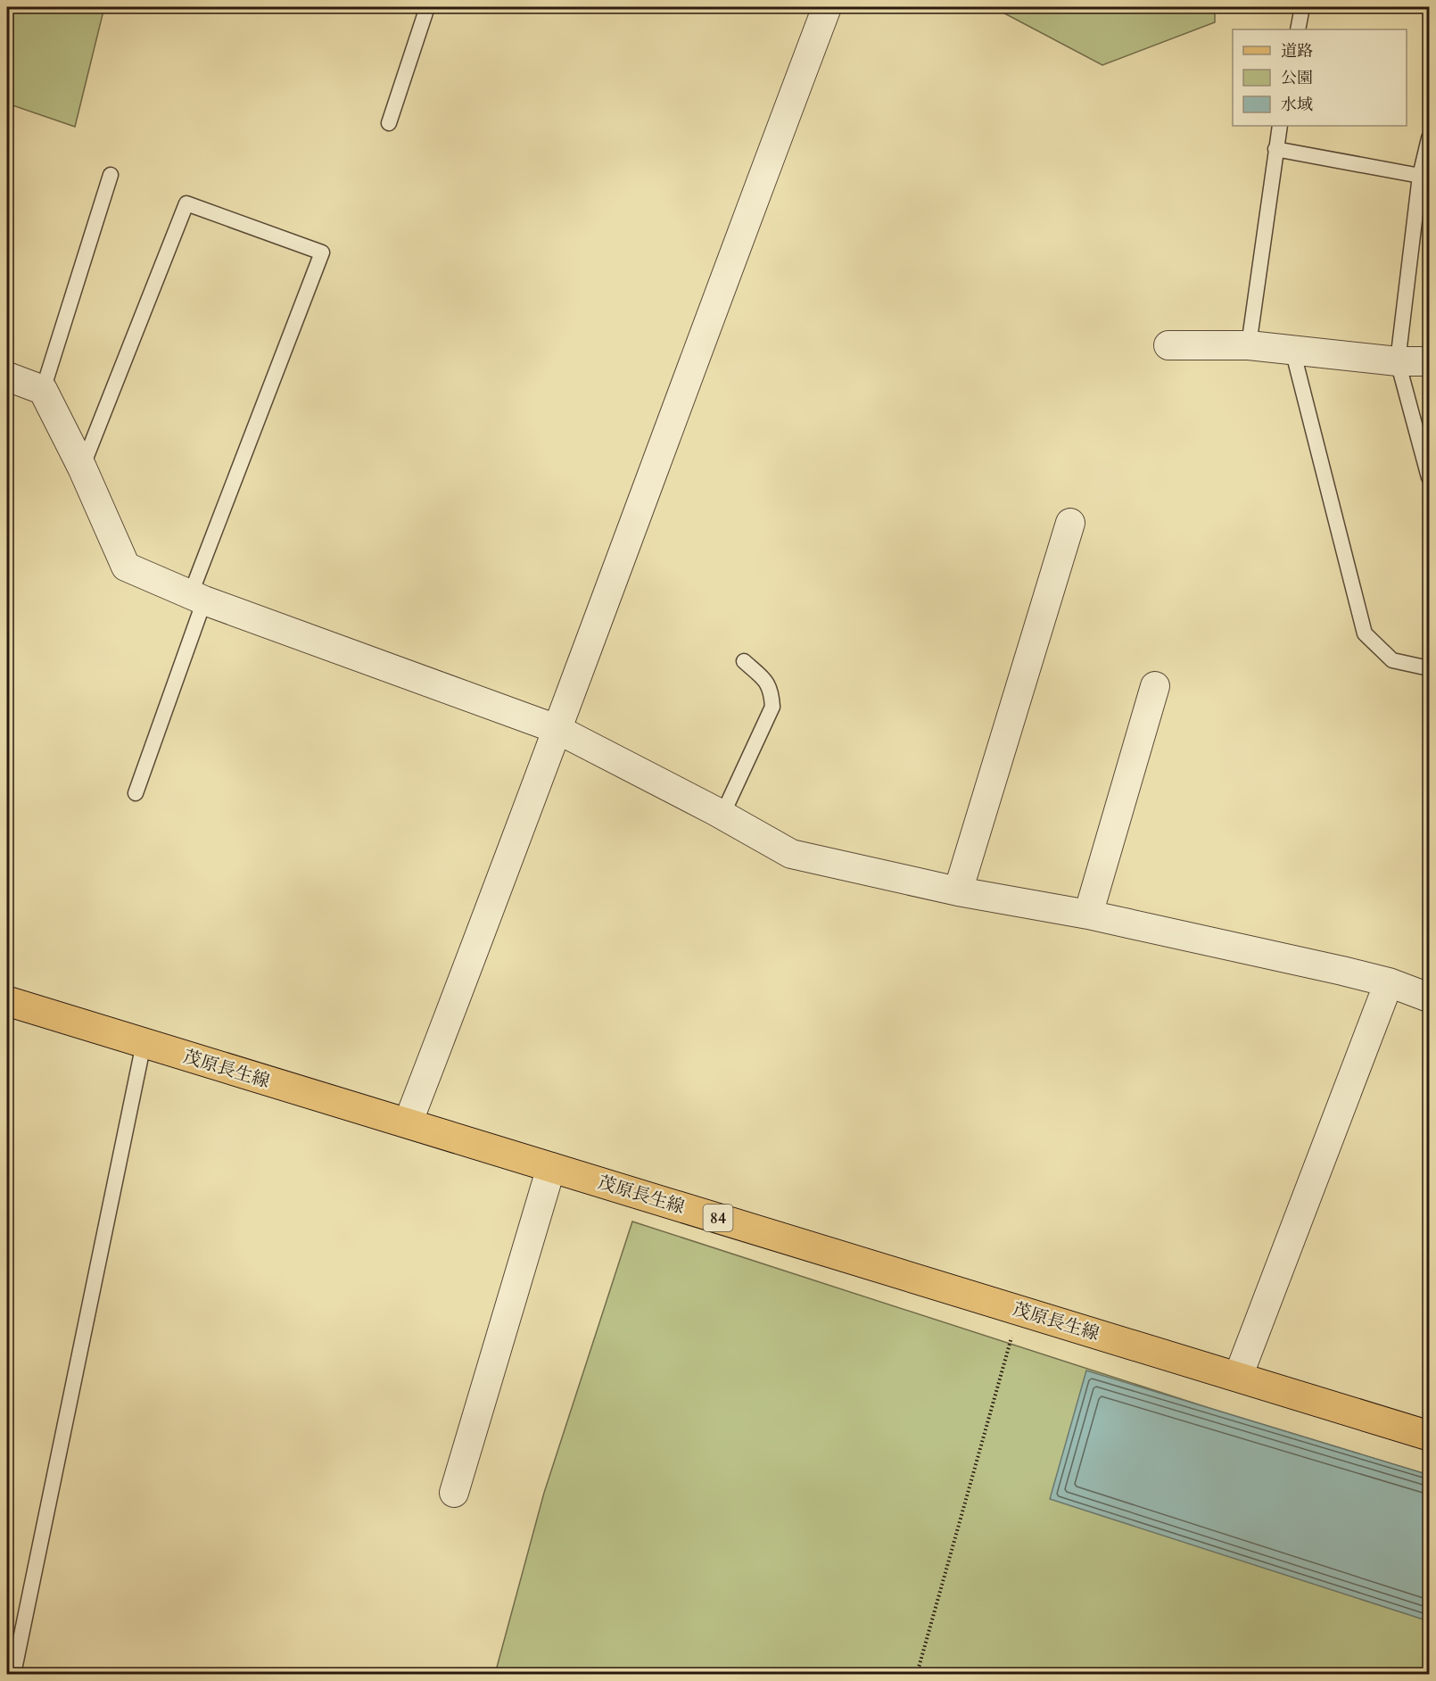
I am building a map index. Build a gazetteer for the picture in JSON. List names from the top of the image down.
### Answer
{
  "streets": {
    "main road": ["茂原長生線", "84"]
  },
  "legend": ["道路", "公園", "水域"]
}
